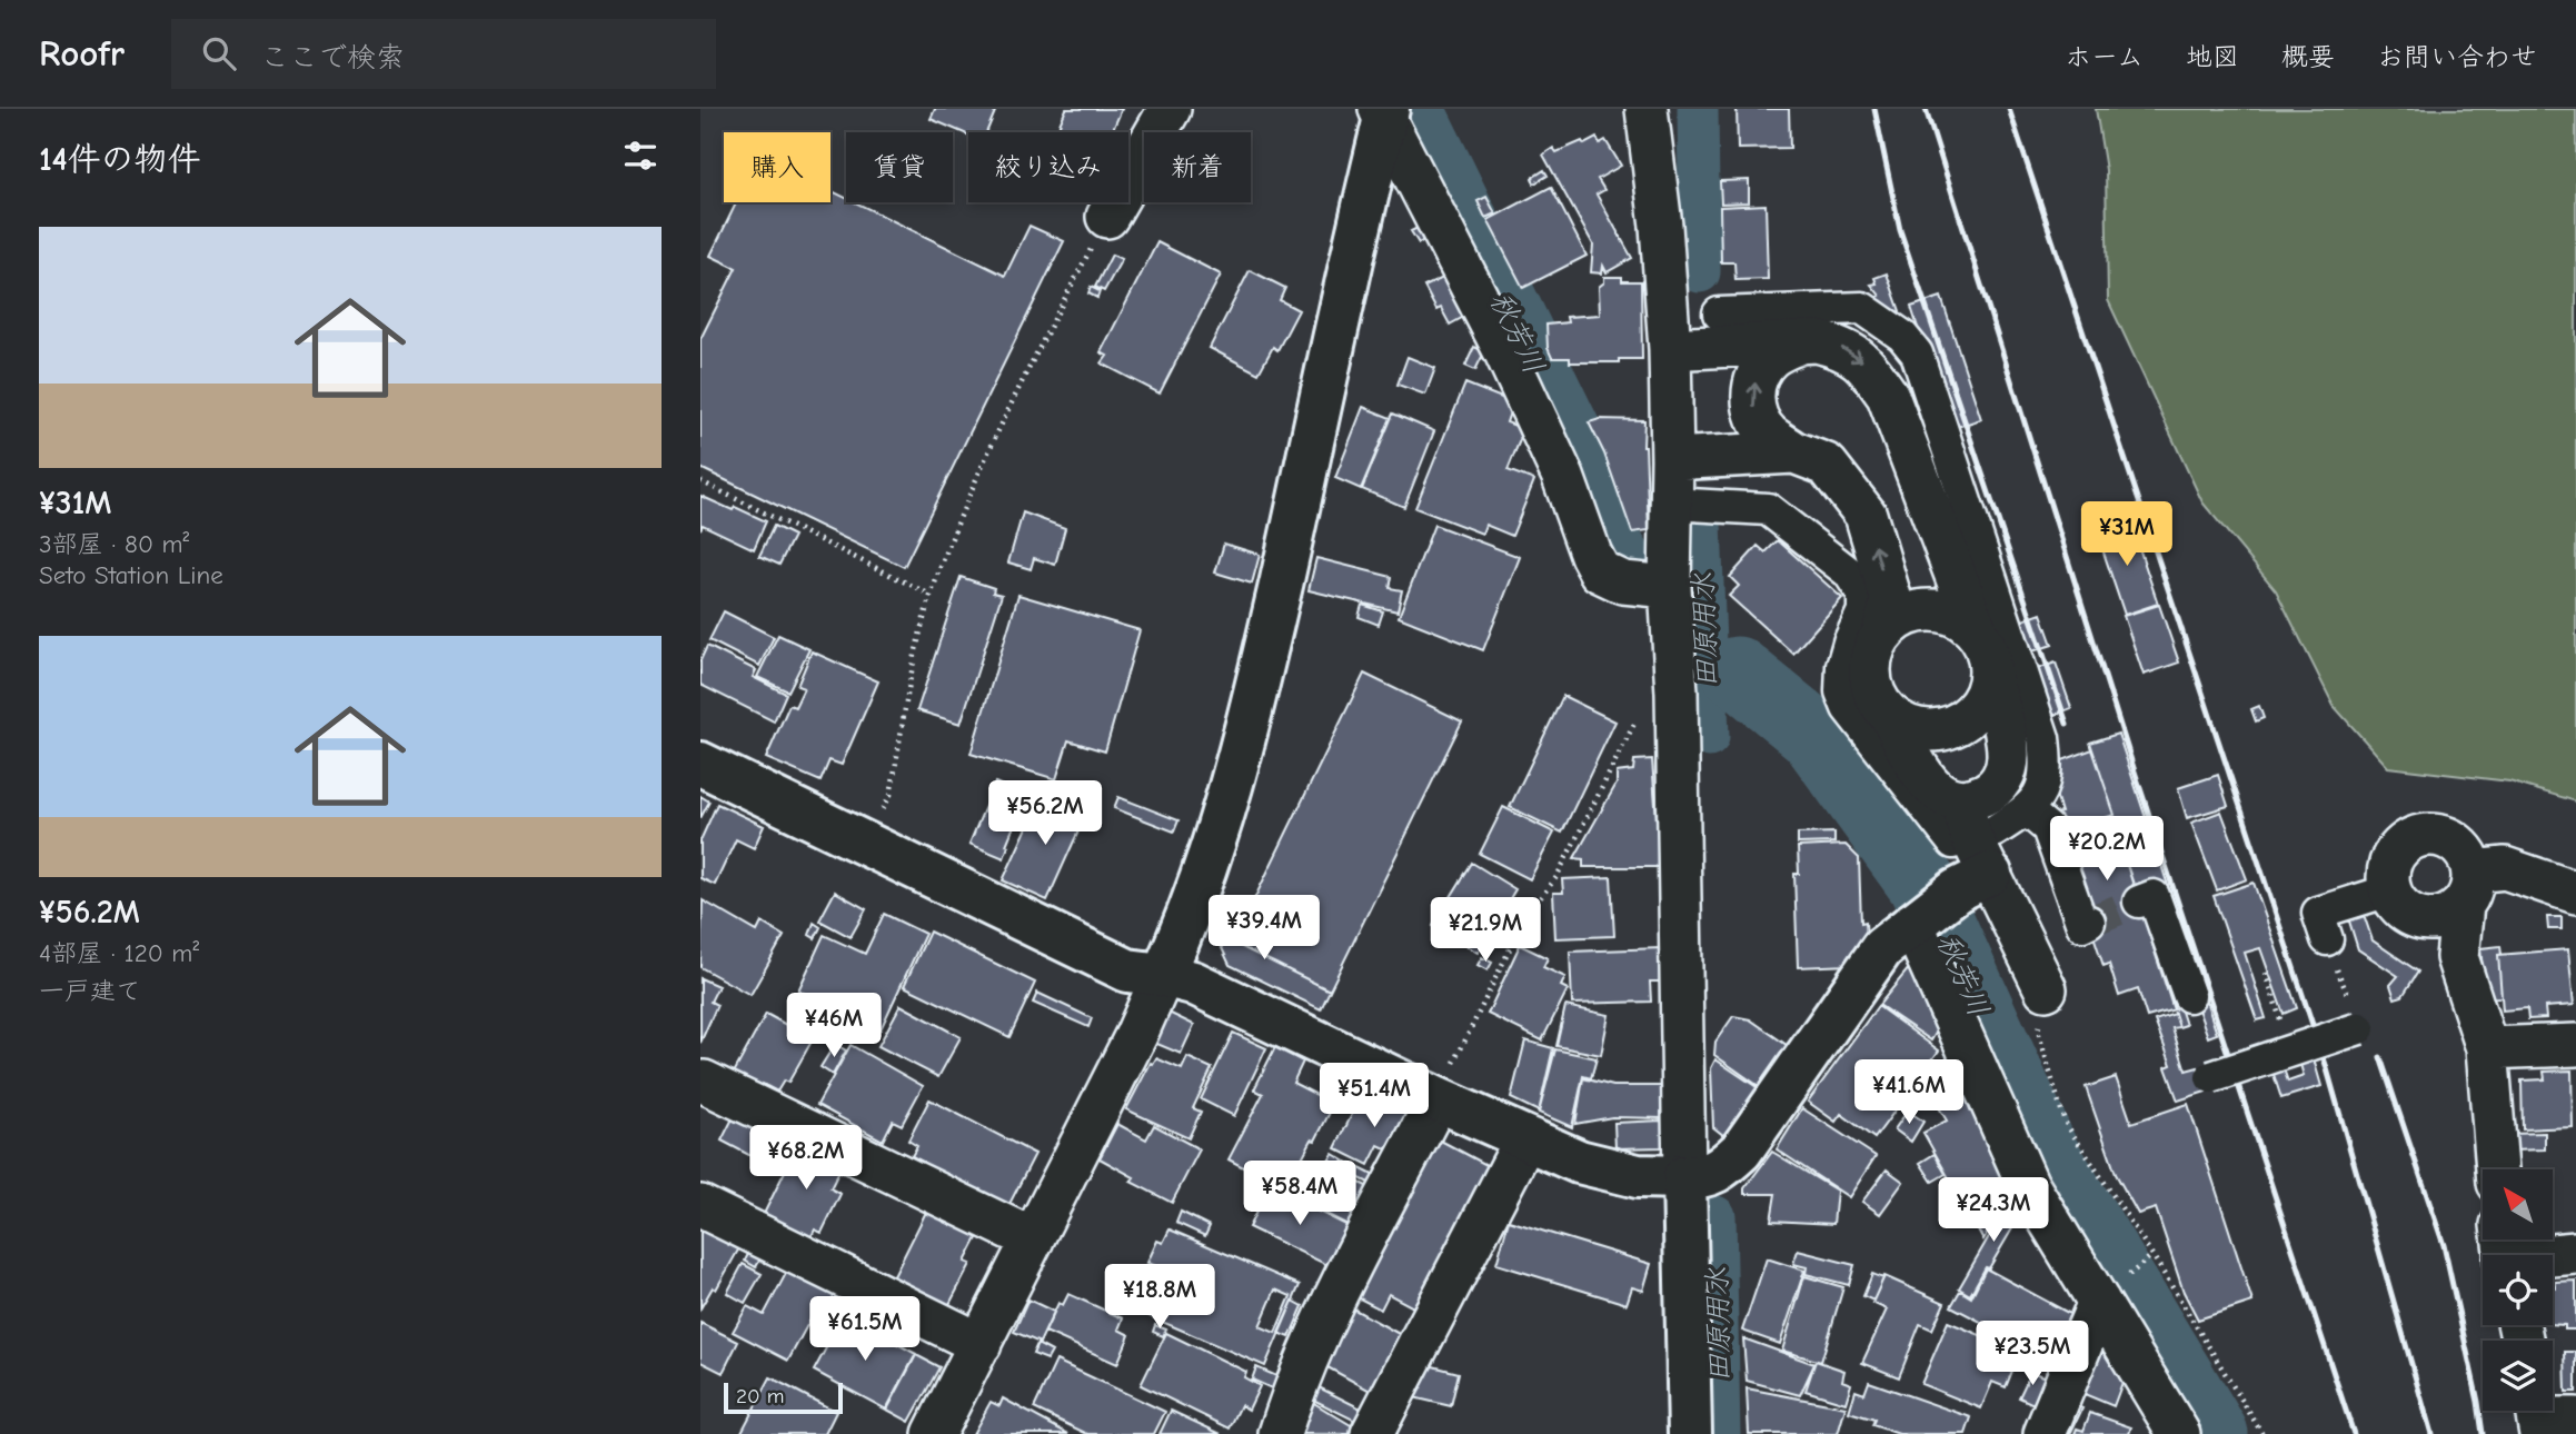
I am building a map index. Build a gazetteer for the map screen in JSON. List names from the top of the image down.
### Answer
{
  "water": ["秋芳川", "田原用水"],
  "scale_bar": "20 m",
  "north": "top left",
  "page": {
    "header": "Roofr",
    "search": "ここで検索",
    "nav": [
      "ホーム",
      "地図",
      "概要",
      "お問い合わせ"
    ],
    "heading": "14件の物件",
    "chip": [
      "購入",
      "賃貸",
      "絞り込み",
      "新着"
    ],
    "list": [
      {
        "name": "¥31M",
        "note": "3部屋 · 80 m² · Seto Station Line"
      },
      {
        "name": "¥56.2M",
        "note": "4部屋 · 120 m² · 一戸建て"
      }
    ],
    "price": [
      "¥31M",
      "¥56.2M",
      "¥20.2M",
      "¥39.4M",
      "¥21.9M",
      "¥46M",
      "¥41.6M",
      "¥51.4M",
      "¥68.2M",
      "¥58.4M",
      "¥24.3M",
      "¥18.8M",
      "¥61.5M",
      "¥23.5M"
    ],
    "scale": "20 m"
  }
}
